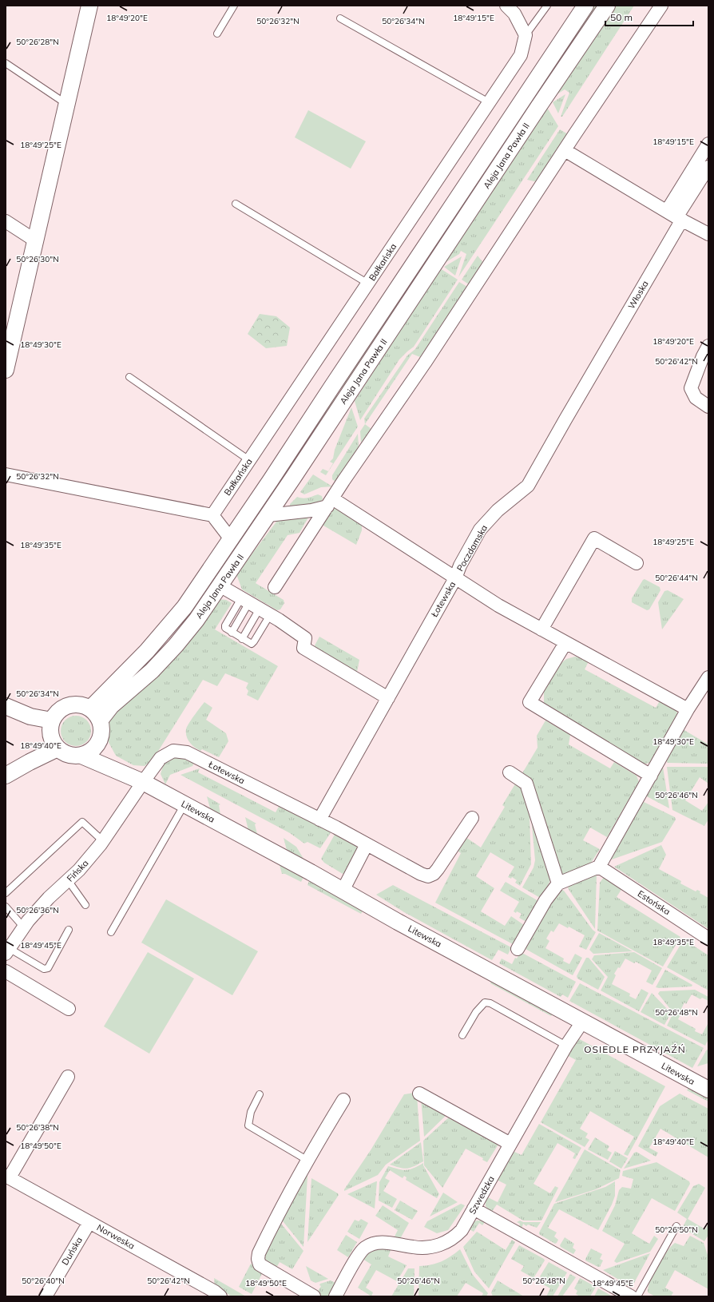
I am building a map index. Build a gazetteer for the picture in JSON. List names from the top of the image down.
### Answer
{
  "streets": {
    "street": [
      "Aleja Jana Pawła II",
      "Bałkańska",
      "Włoska",
      "Poczdamska",
      "Łotewska",
      "Litewska",
      "Fińska",
      "Estońska",
      "Szwedzka",
      "Norweska",
      "Duńska"
    ]
  },
  "crossings": [
    ["Aleja Jana Pawła II", "Litewska"],
    ["Włoska", "Poczdamska"],
    ["Poczdamska", "Łotewska"],
    ["Łotewska", "Litewska"],
    ["Łotewska", "Fińska"],
    ["Litewska", "Fińska"],
    ["Litewska", "Szwedzka"],
    ["Norweska", "Duńska"]
  ],
  "districts": ["OSIEDLE PRZYJAŹŃ"],
  "scale_bar": "50 m",
  "coordinates": [
    "18°49'20\"E",
    "18°49'15\"E",
    "50°26'32\"N",
    "50°26'34\"N",
    "50°26'28\"N",
    "18°49'25\"E",
    "50°26'30\"N",
    "18°49'30\"E",
    "50°26'42\"N",
    "18°49'35\"E",
    "50°26'44\"N",
    "18°49'40\"E",
    "50°26'46\"N",
    "50°26'36\"N",
    "18°49'45\"E",
    "50°26'48\"N",
    "50°26'38\"N",
    "18°49'50\"E",
    "50°26'50\"N",
    "50°26'40\"N"
  ]
}
